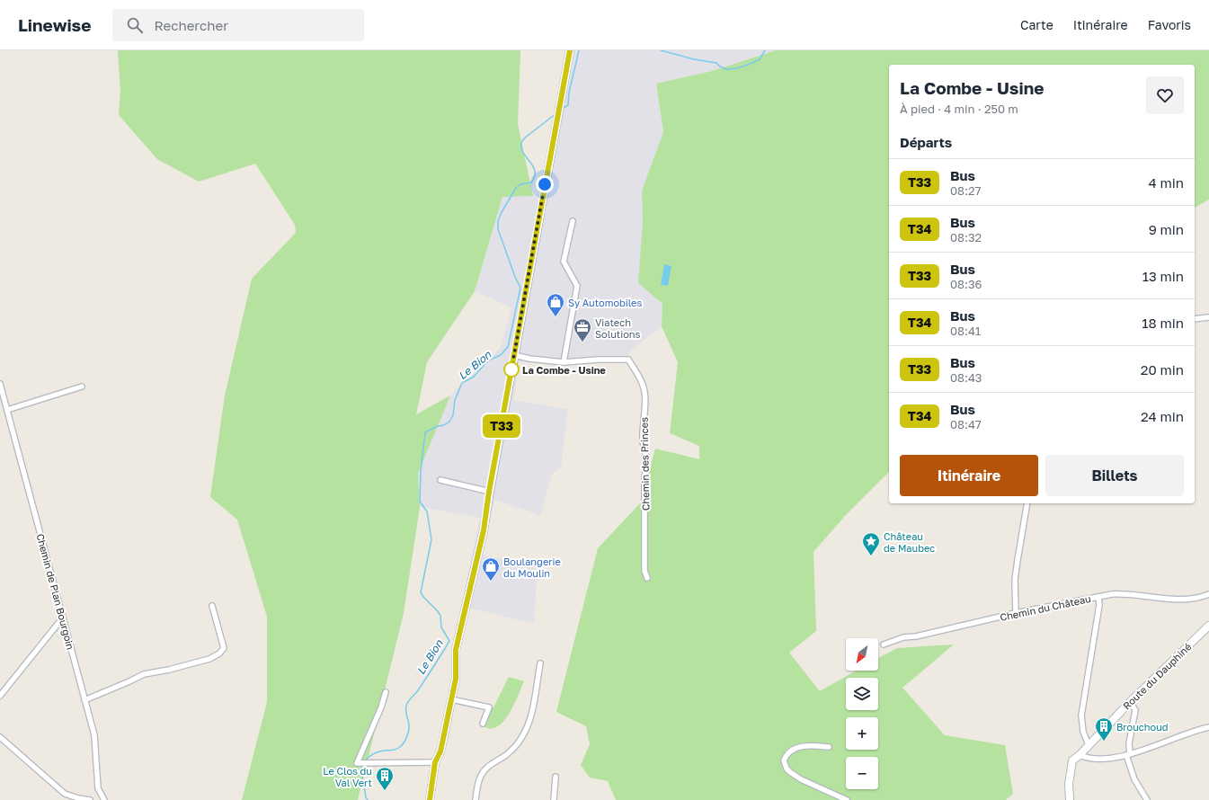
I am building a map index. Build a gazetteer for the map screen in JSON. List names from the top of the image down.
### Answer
{
  "streets": {
    "main road": ["Route du Dauphiné"],
    "street": ["Chemin des Princes", "Chemin de Plan Bourgoin", "Chemin du Château"]
  },
  "water": ["Le Bion"],
  "places": {
    "shop": ["Sy Automobiles", "Boulangerie du Moulin"],
    "office": ["Viatech Solutions"],
    "other": ["La Combe - Usine"],
    "place": ["Château de Maubec"],
    "building": ["Brouchoud", "Le Clos du Val Vert"]
  },
  "lines": ["bus line T33"],
  "north": "bottom left",
  "page": {
    "header": "Linewise",
    "search": "Rechercher",
    "nav": ["Carte", "Itinéraire", "Favoris"],
    "on_map": "T33",
    "heading": [
      ["La Combe - Usine", "À pied · 4 min · 250 m"],
      "Départs"
    ],
    "list": [
      {
        "mark": "T33",
        "name": "Bus",
        "note": "08:27",
        "value": "4 min"
      },
      {
        "mark": "T34",
        "name": "Bus",
        "note": "08:32",
        "value": "9 min"
      },
      {
        "mark": "T33",
        "name": "Bus",
        "note": "08:36",
        "value": "13 min"
      },
      {
        "mark": "T34",
        "name": "Bus",
        "note": "08:41",
        "value": "18 min"
      },
      {
        "mark": "T33",
        "name": "Bus",
        "note": "08:43",
        "value": "20 min"
      },
      {
        "mark": "T34",
        "name": "Bus",
        "note": "08:47",
        "value": "24 min"
      }
    ],
    "buttons": ["Itinéraire", "Billets"],
    "map_buttons": ["+", "−"]
  }
}
